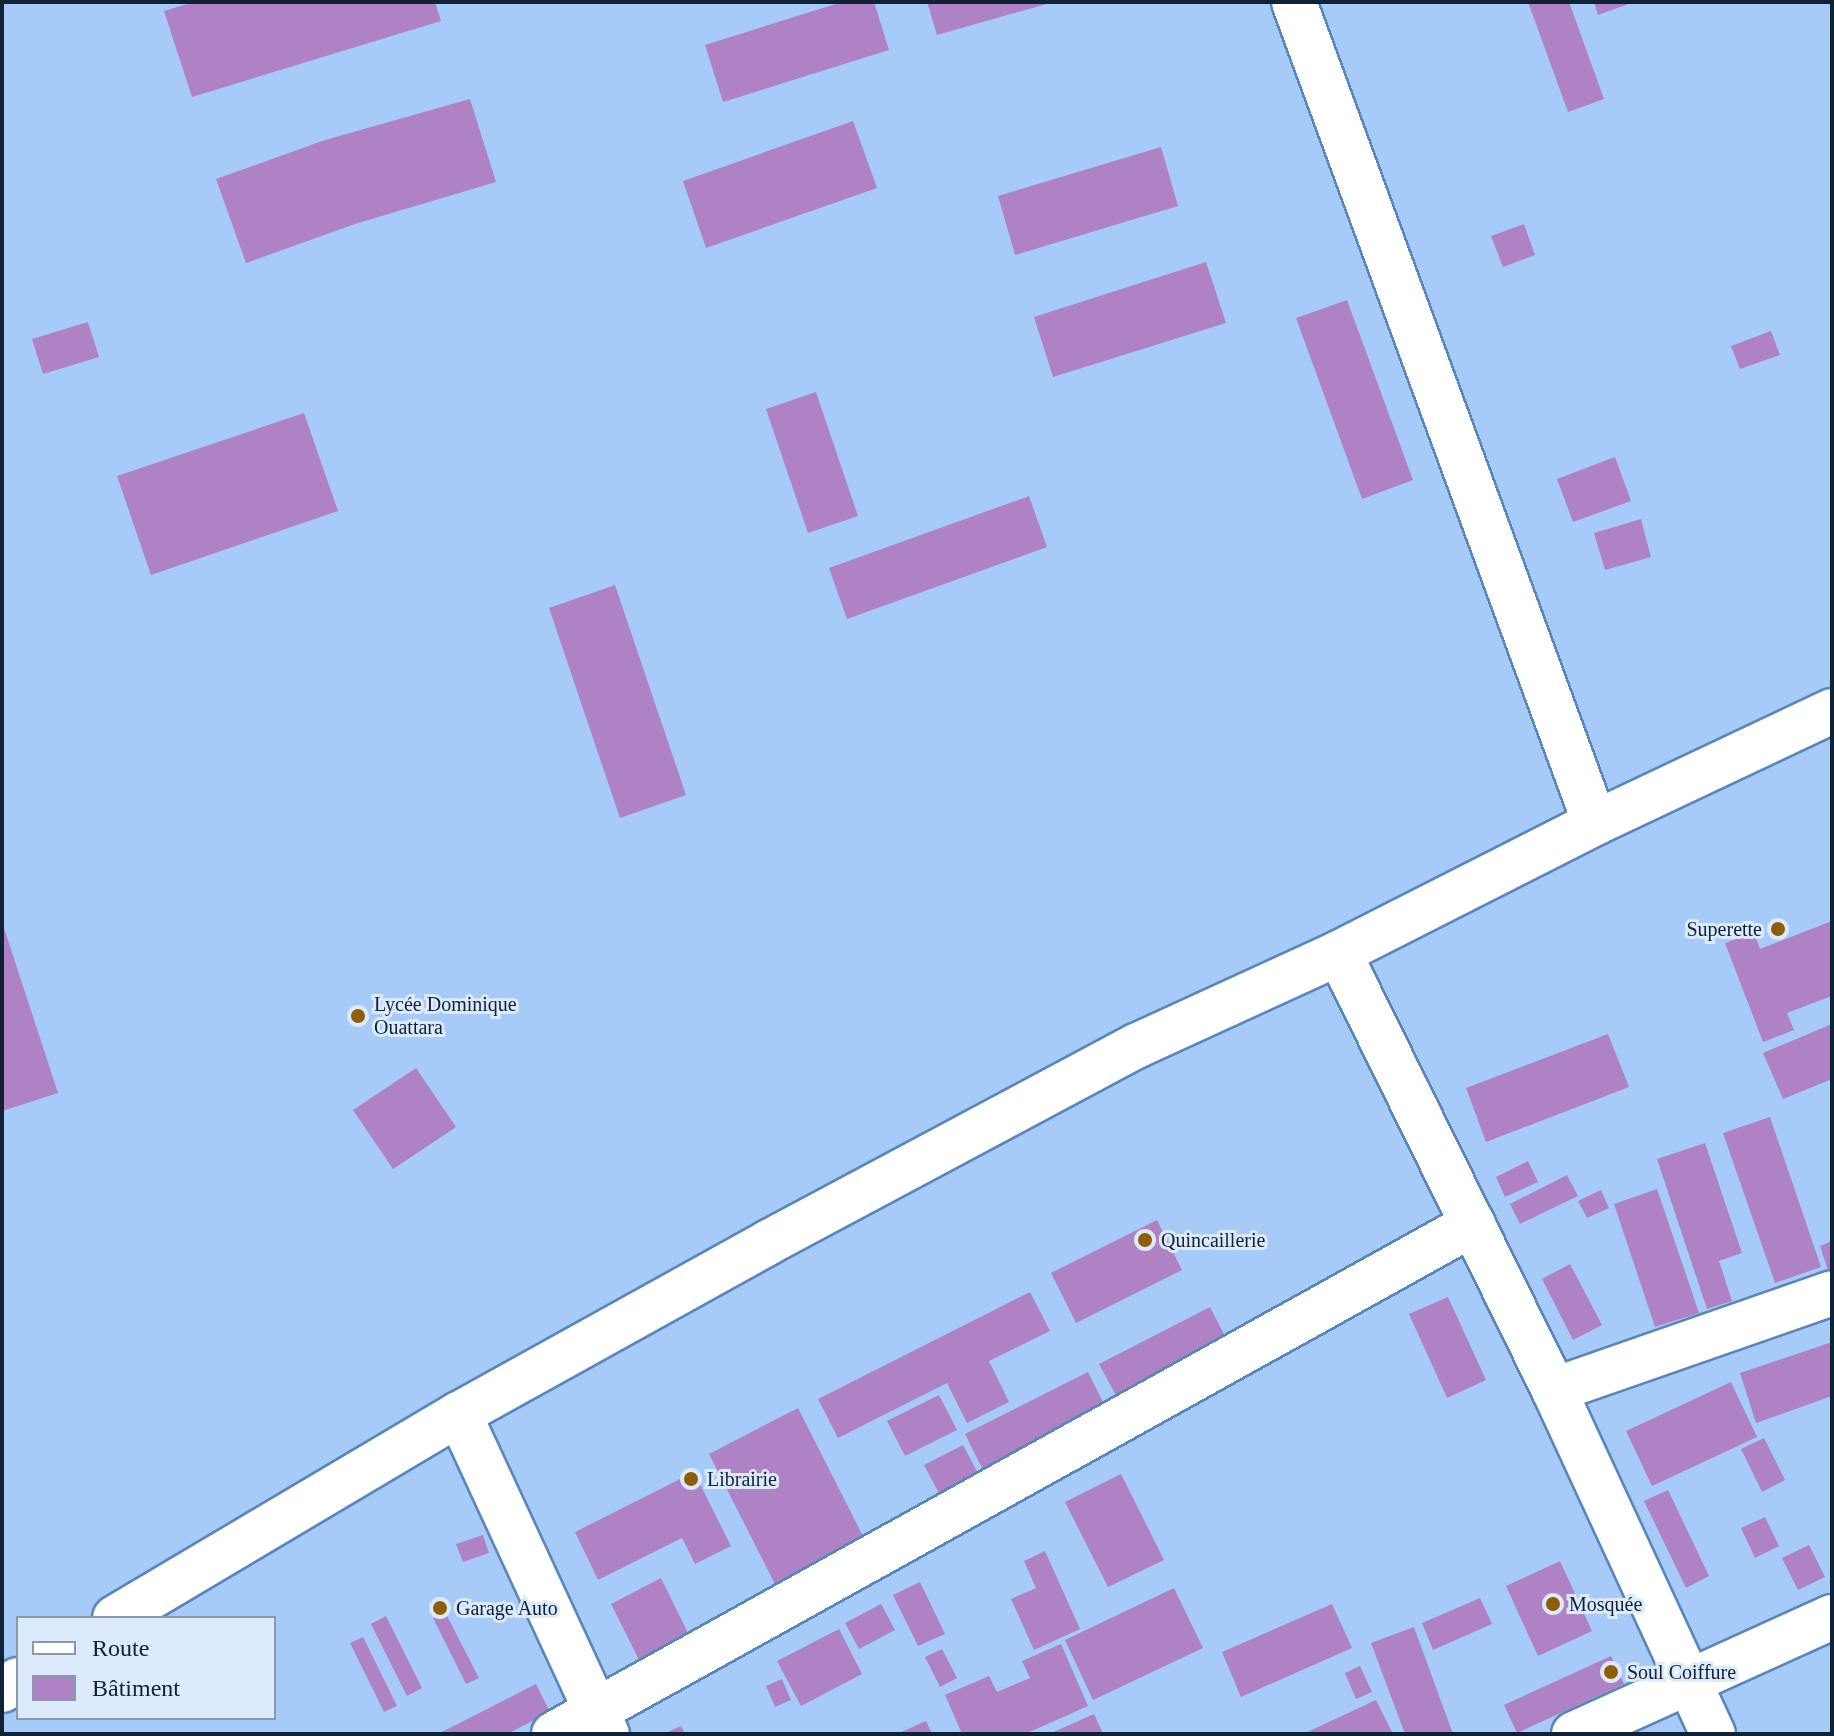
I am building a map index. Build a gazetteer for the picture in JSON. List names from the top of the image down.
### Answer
{
  "places": [
    "Superette",
    "Lycée Dominique Ouattara",
    "Quincaillerie",
    "Librairie",
    "Mosquée",
    "Garage Auto",
    "Soul Coiffure"
  ],
  "legend": ["Route", "Bâtiment"]
}
